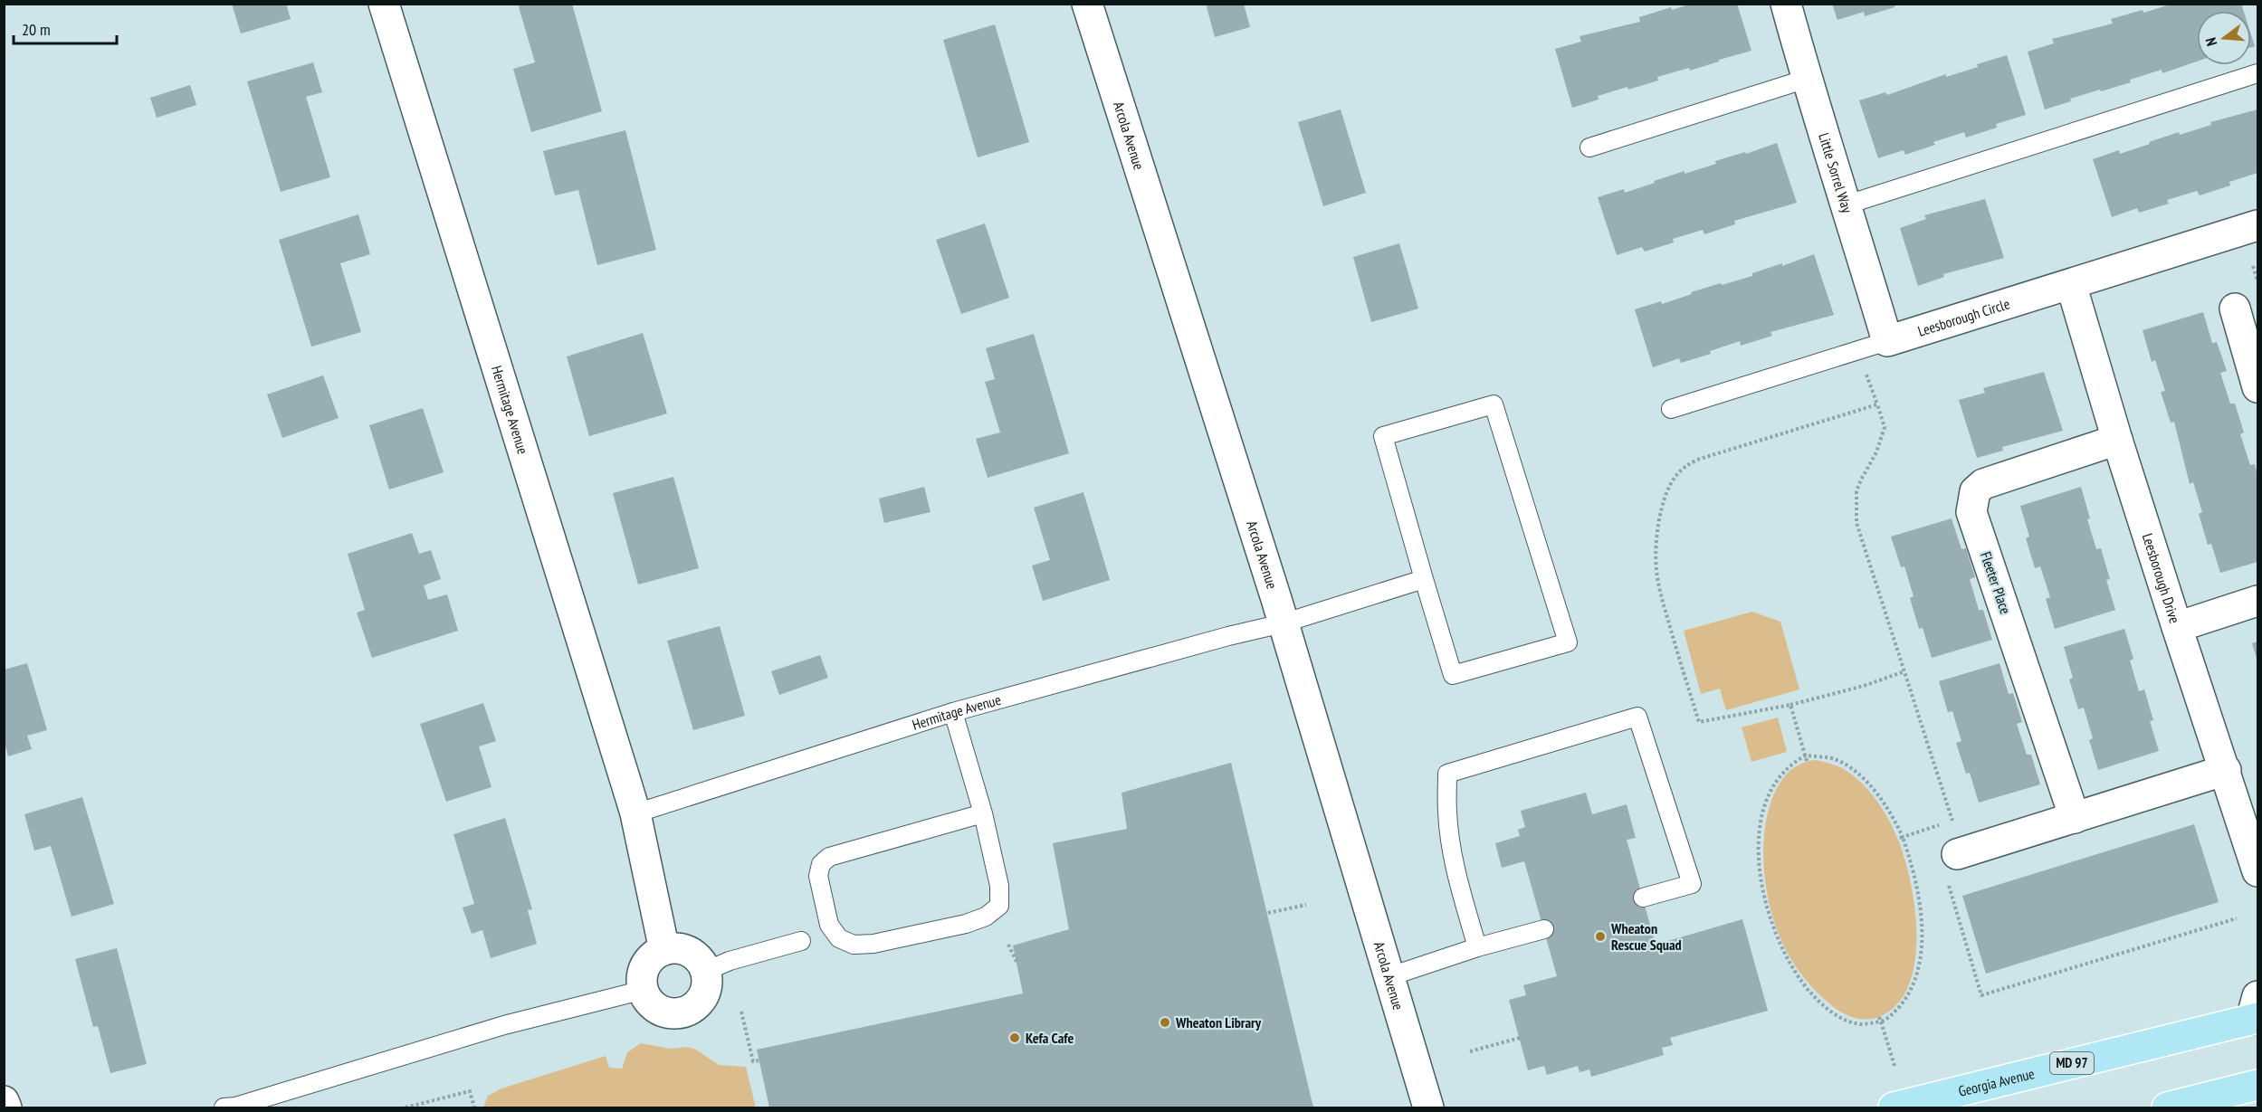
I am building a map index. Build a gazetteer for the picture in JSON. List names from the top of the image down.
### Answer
{
  "streets": {
    "main road": ["MD 97", "Georgia Avenue"],
    "street": [
      "Arcola Avenue",
      "Little Sorrel Way",
      "Leesborough Circle",
      "Hermitage Avenue",
      "Leesborough Drive",
      "Fleeter Place"
    ]
  },
  "crossings": [
    ["Arcola Avenue", "Hermitage Avenue"],
    ["Little Sorrel Way", "Leesborough Circle"],
    ["Leesborough Circle", "Leesborough Drive"],
    ["Leesborough Drive", "Fleeter Place"]
  ],
  "places": ["Wheaton Rescue Squad", "Wheaton Library", "Kefa Cafe"],
  "scale_bar": "20 m",
  "north": "left"
}
